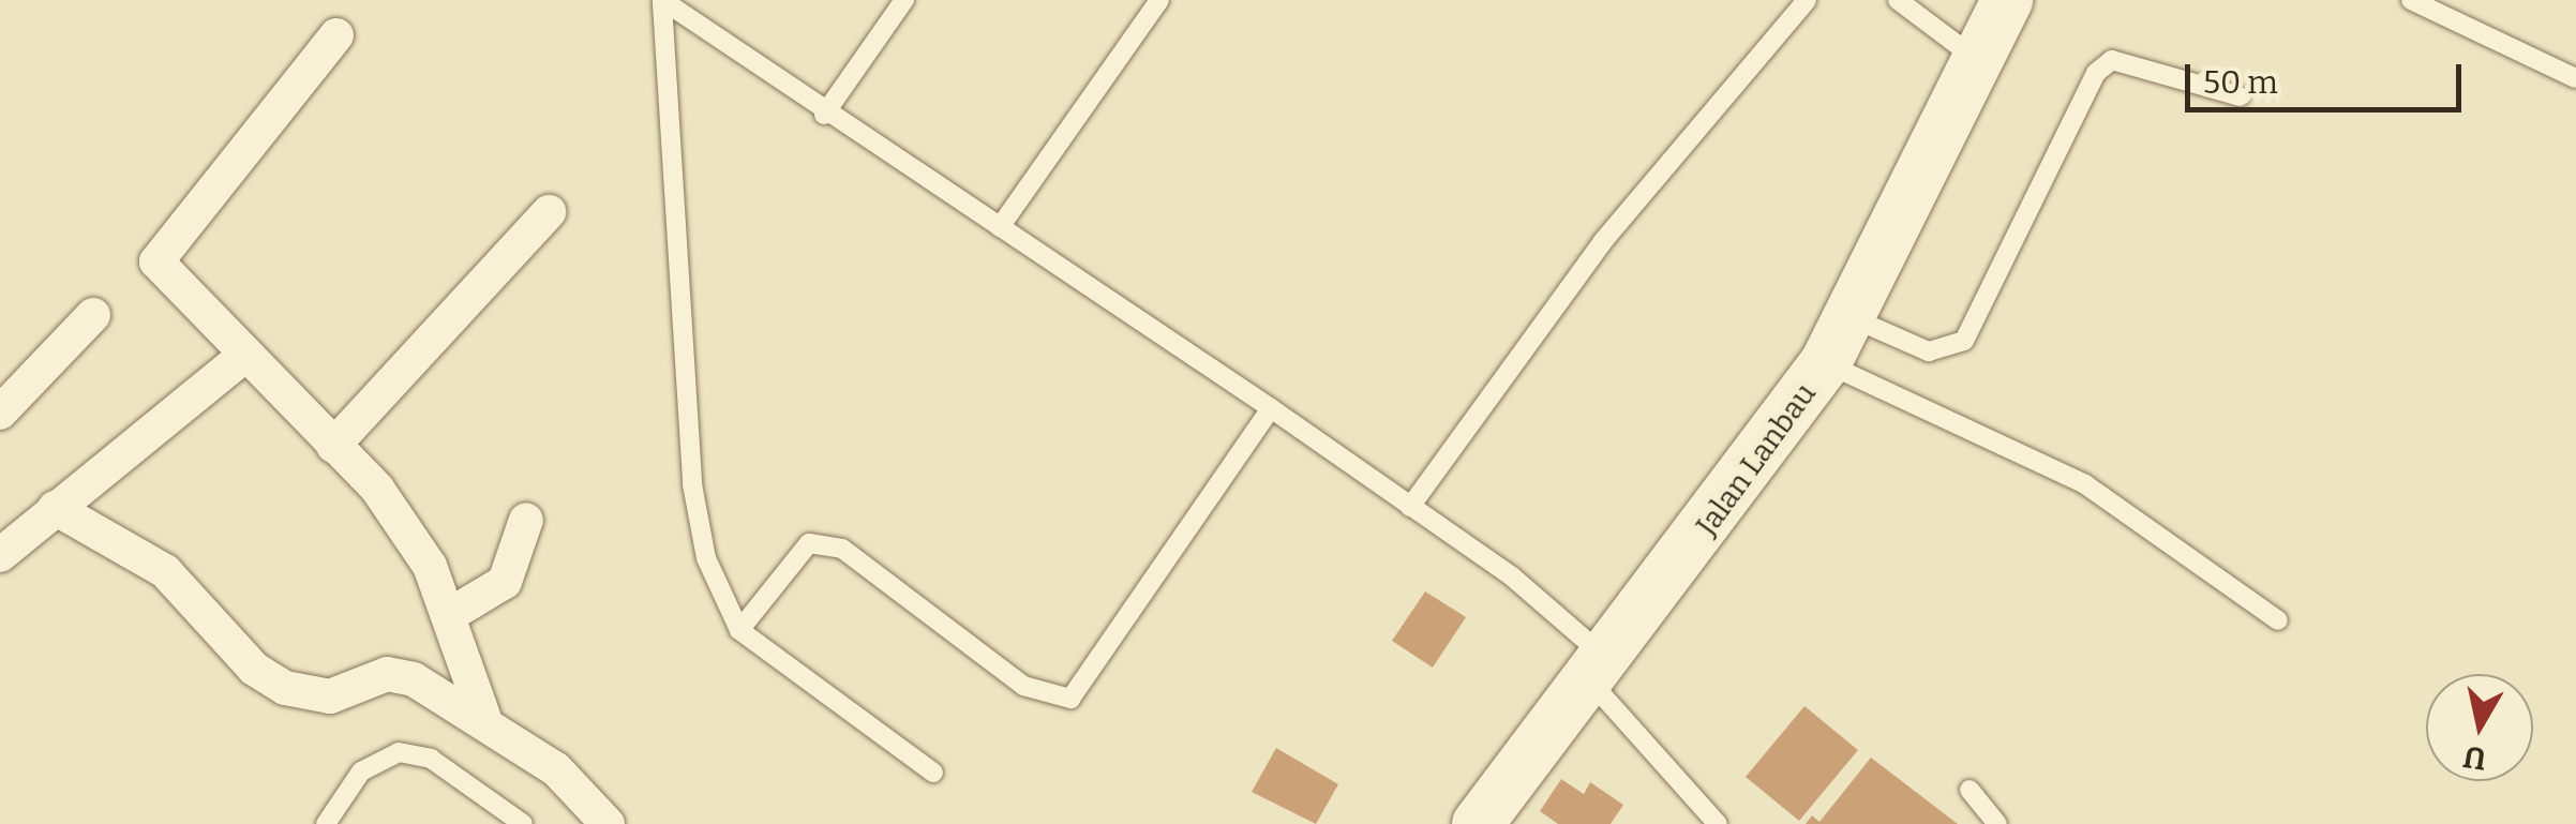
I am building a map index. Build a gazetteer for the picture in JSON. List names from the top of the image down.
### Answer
{
  "streets": {
    "street": ["Jalan Lanbau"]
  },
  "scale_bar": "50 m",
  "north": "bottom"
}
